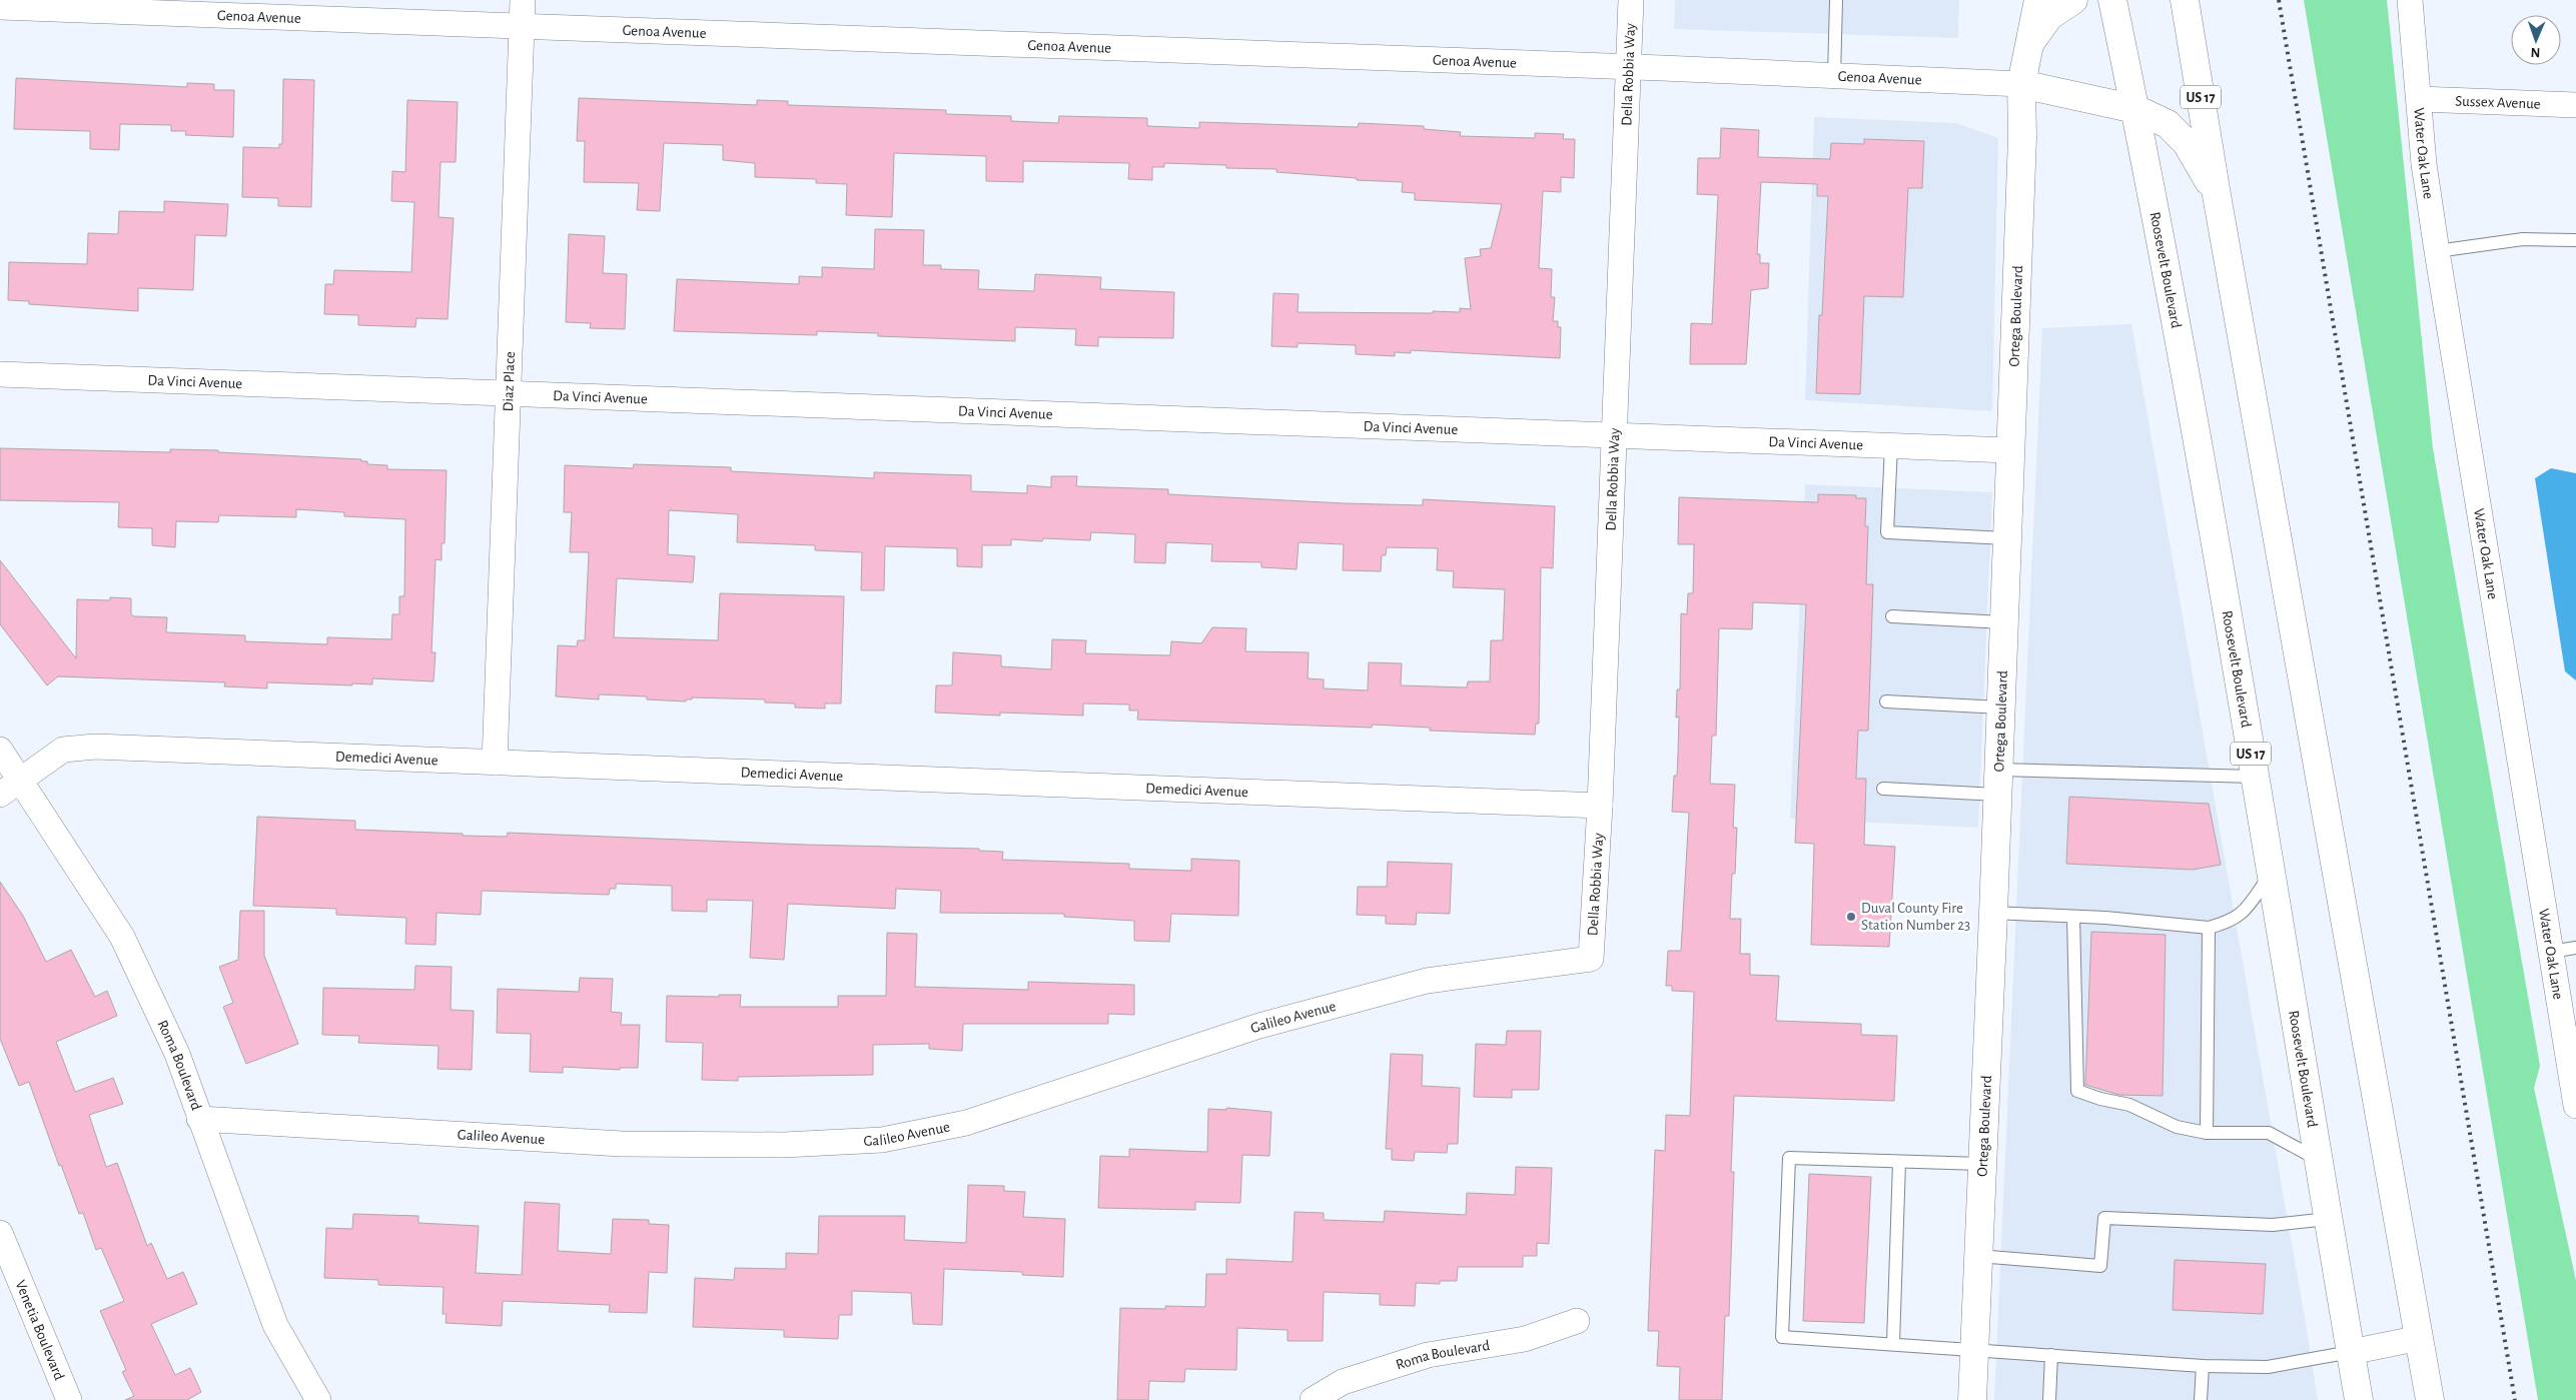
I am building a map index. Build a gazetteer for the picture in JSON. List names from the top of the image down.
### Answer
{
  "streets": {
    "main road": [
      "Genoa Avenue",
      "US 17",
      "Roosevelt Boulevard",
      "Ortega Boulevard"
    ],
    "street": [
      "Della Robbia Way",
      "Sussex Avenue",
      "Water Oak Lane",
      "Da Vinci Avenue",
      "Diaz Place",
      "Demedici Avenue",
      "Galileo Avenue",
      "Roma Boulevard",
      "Venetia Boulevard"
    ]
  },
  "crossings": [
    ["Genoa Avenue", "Della Robbia Way"],
    ["Genoa Avenue", "US 17"],
    ["Genoa Avenue", "Roosevelt Boulevard"],
    ["Genoa Avenue", "Ortega Boulevard"],
    ["Genoa Avenue", "Diaz Place"],
    ["Della Robbia Way", "Da Vinci Avenue"],
    ["Della Robbia Way", "Demedici Avenue"],
    ["Della Robbia Way", "Galileo Avenue"],
    ["Sussex Avenue", "Water Oak Lane"],
    ["Ortega Boulevard", "Da Vinci Avenue"],
    ["Da Vinci Avenue", "Diaz Place"],
    ["Diaz Place", "Demedici Avenue"],
    ["Demedici Avenue", "Roma Boulevard"],
    ["Galileo Avenue", "Roma Boulevard"]
  ],
  "places": ["Duval County Fire Station Number 23"],
  "north": "bottom"
}
